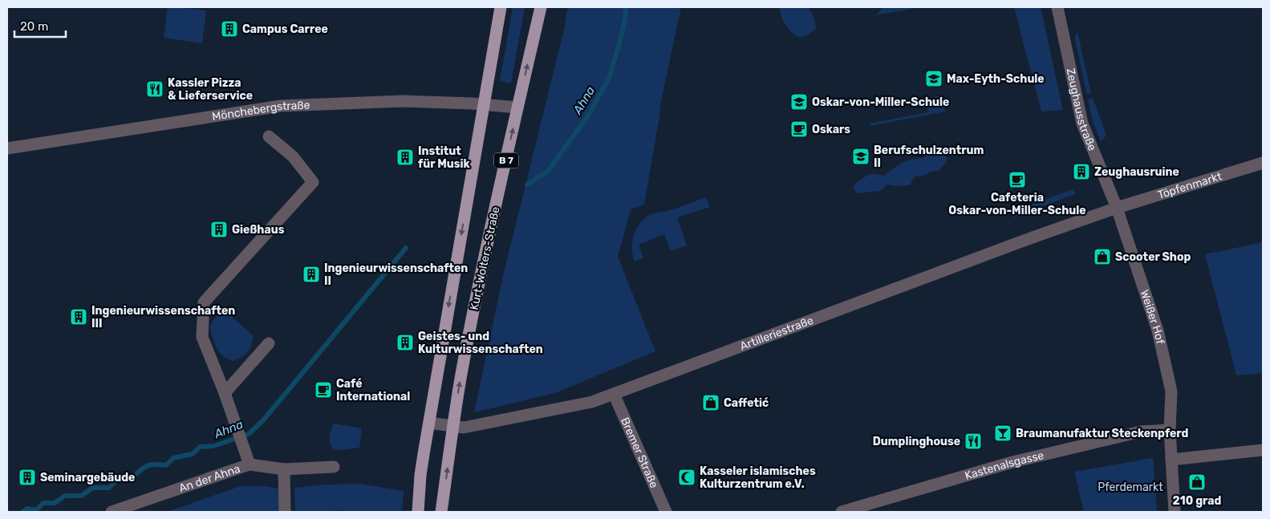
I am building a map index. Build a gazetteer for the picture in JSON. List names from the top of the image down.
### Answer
{
  "streets": {
    "main road": ["B 7", "Kurt-Wolters-Straße"],
    "street": [
      "Zeughausstraße",
      "Mönchebergstraße",
      "Töpfenmarkt",
      "Weißer Hof",
      "Artilleriestraße",
      "Bremer Straße",
      "Kastenalsgasse",
      "An der Ahna"
    ]
  },
  "crossings": [
    ["Zeughausstraße", "Töpfenmarkt"],
    ["Zeughausstraße", "Weißer Hof"],
    ["Zeughausstraße", "Artilleriestraße"],
    ["Mönchebergstraße", "Kurt-Wolters-Straße"],
    ["Töpfenmarkt", "Weißer Hof"],
    ["Töpfenmarkt", "Artilleriestraße"],
    ["Kurt-Wolters-Straße", "Artilleriestraße"],
    ["Weißer Hof", "Artilleriestraße"],
    ["Weißer Hof", "Kastenalsgasse"],
    ["Artilleriestraße", "Bremer Straße"]
  ],
  "water": ["Ahna"],
  "parks": ["Pferdemarkt"],
  "places": {
    "building": [
      "Campus Carree",
      "Institut für Musik",
      "Zeughausruine",
      "Gießhaus",
      "Ingenieurwissenschaften II",
      "Ingenieurwissenschaften III",
      "Geistes- und Kulturwissenschaften",
      "Seminargebäude"
    ],
    "school or university": ["Max-Eyth-Schule", "Oskar-von-Miller-Schule", "Berufschulzentrum II"],
    "restaurant": ["Kassler Pizza & Lieferservice", "Dumplinghouse"],
    "cafe": ["Oskars", "Cafeteria Oskar-von-Miller-Schule", "Café International"],
    "shop": ["Scooter Shop", "Caffetić", "210 grad"],
    "bar": ["Braumanufaktur Steckenpferd"],
    "mosque": ["Kasseler islamisches Kulturzentrum e.V."]
  },
  "scale_bar": "20 m"
}
